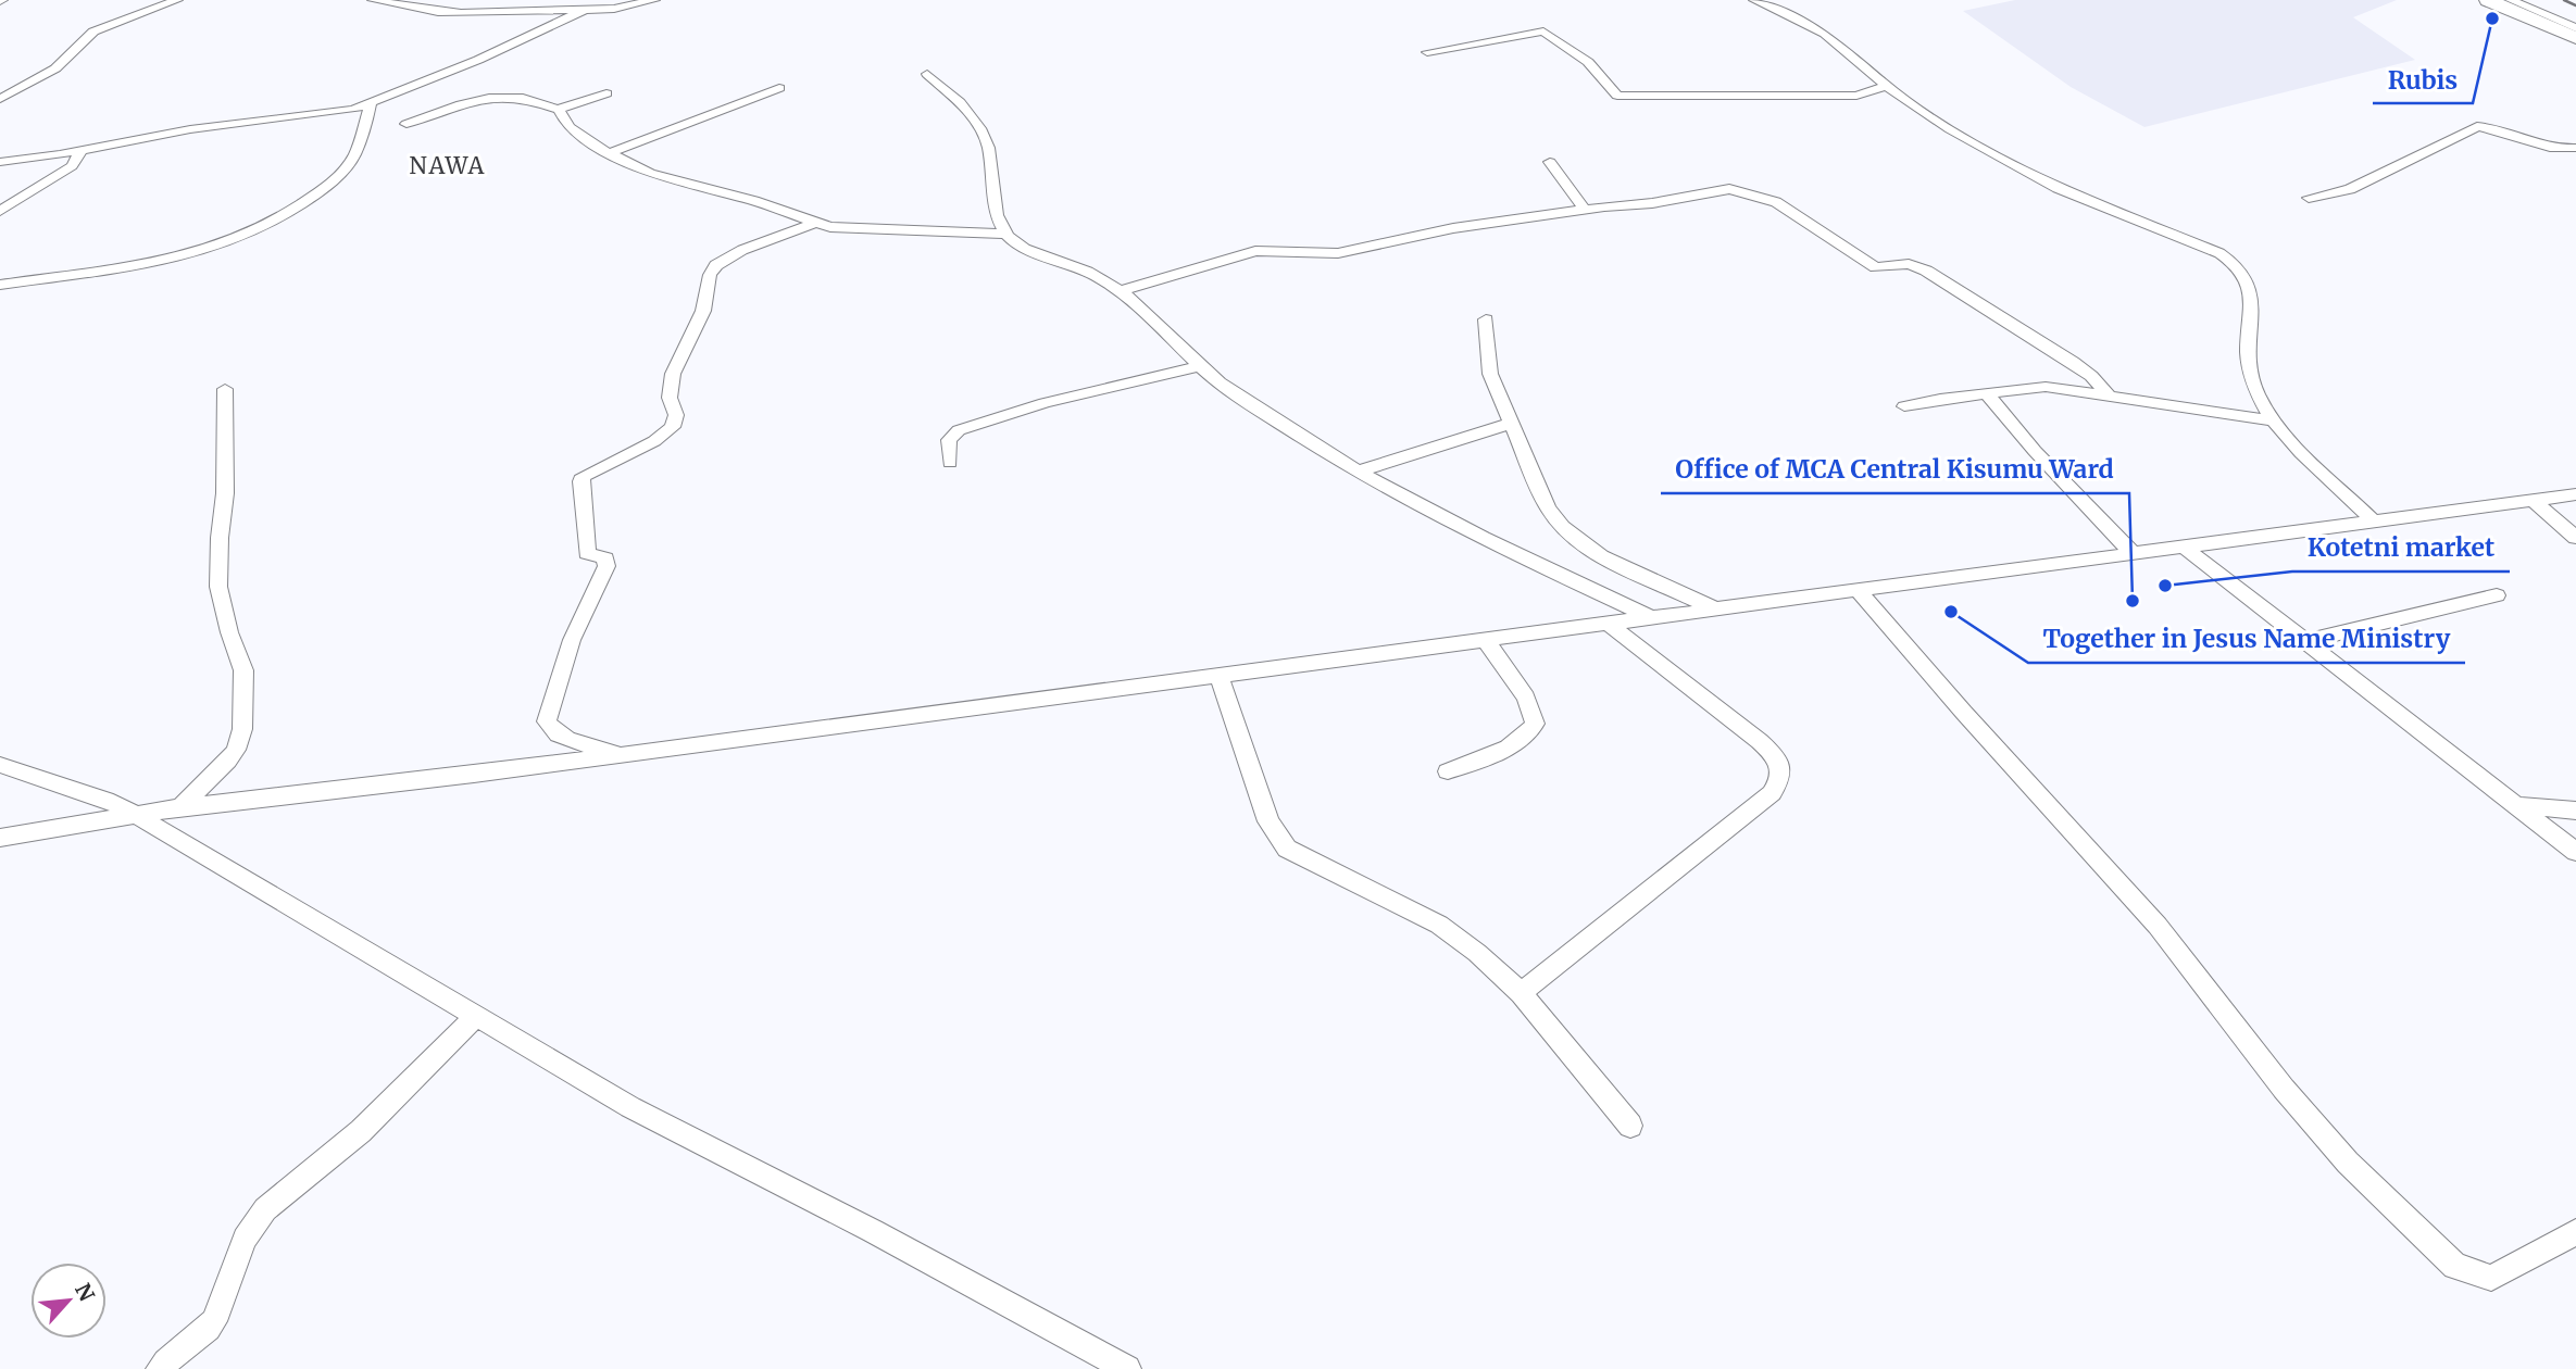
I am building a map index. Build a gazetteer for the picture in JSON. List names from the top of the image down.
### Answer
{
  "districts": ["NAWA"],
  "places": [
    "Rubis",
    "Kotetni market",
    "Office of MCA Central Kisumu Ward",
    "Together in Jesus Name Ministry"
  ],
  "north": "top right"
}
